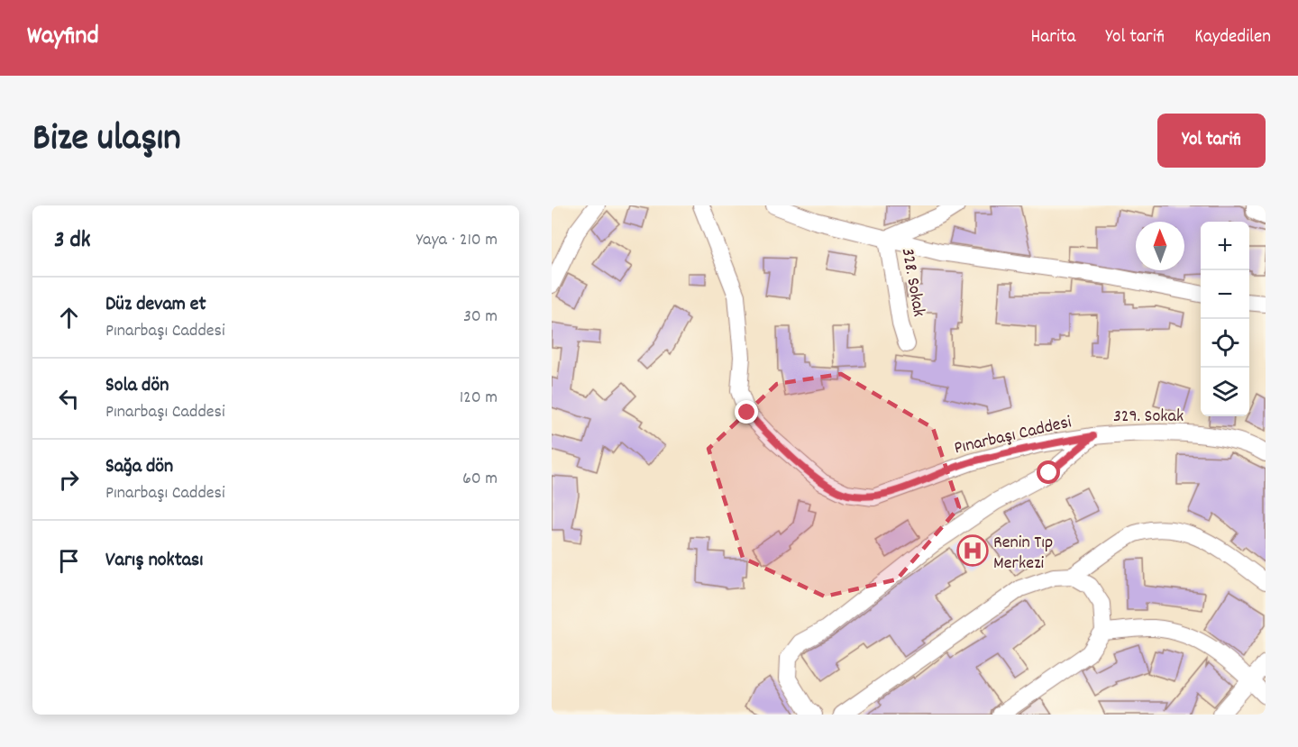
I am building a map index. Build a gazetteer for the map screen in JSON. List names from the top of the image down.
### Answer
{
  "streets": {
    "street": ["328. Sokak", "329. Sokak", "Pınarbaşı Caddesi"]
  },
  "crossings": [
    ["329. Sokak", "Pınarbaşı Caddesi"]
  ],
  "places": {
    "hospital": ["Renin Tıp Merkezi"]
  },
  "north": "top",
  "page": {
    "header": "Wayfind",
    "nav": ["Harita", "Yol tarifi", "Kaydedilen"],
    "title": "Bize ulaşın",
    "buttons": "Yol tarifi",
    "heading": ["3 dk", "Yaya · 210 m"],
    "map_buttons": ["+", "−"],
    "list": [
      ["Düz devam et", "Pınarbaşı Caddesi", "30 m"],
      ["Sola dön", "Pınarbaşı Caddesi", "120 m"],
      ["Sağa dön", "Pınarbaşı Caddesi", "60 m"],
      "Varış noktası"
    ]
  }
}
